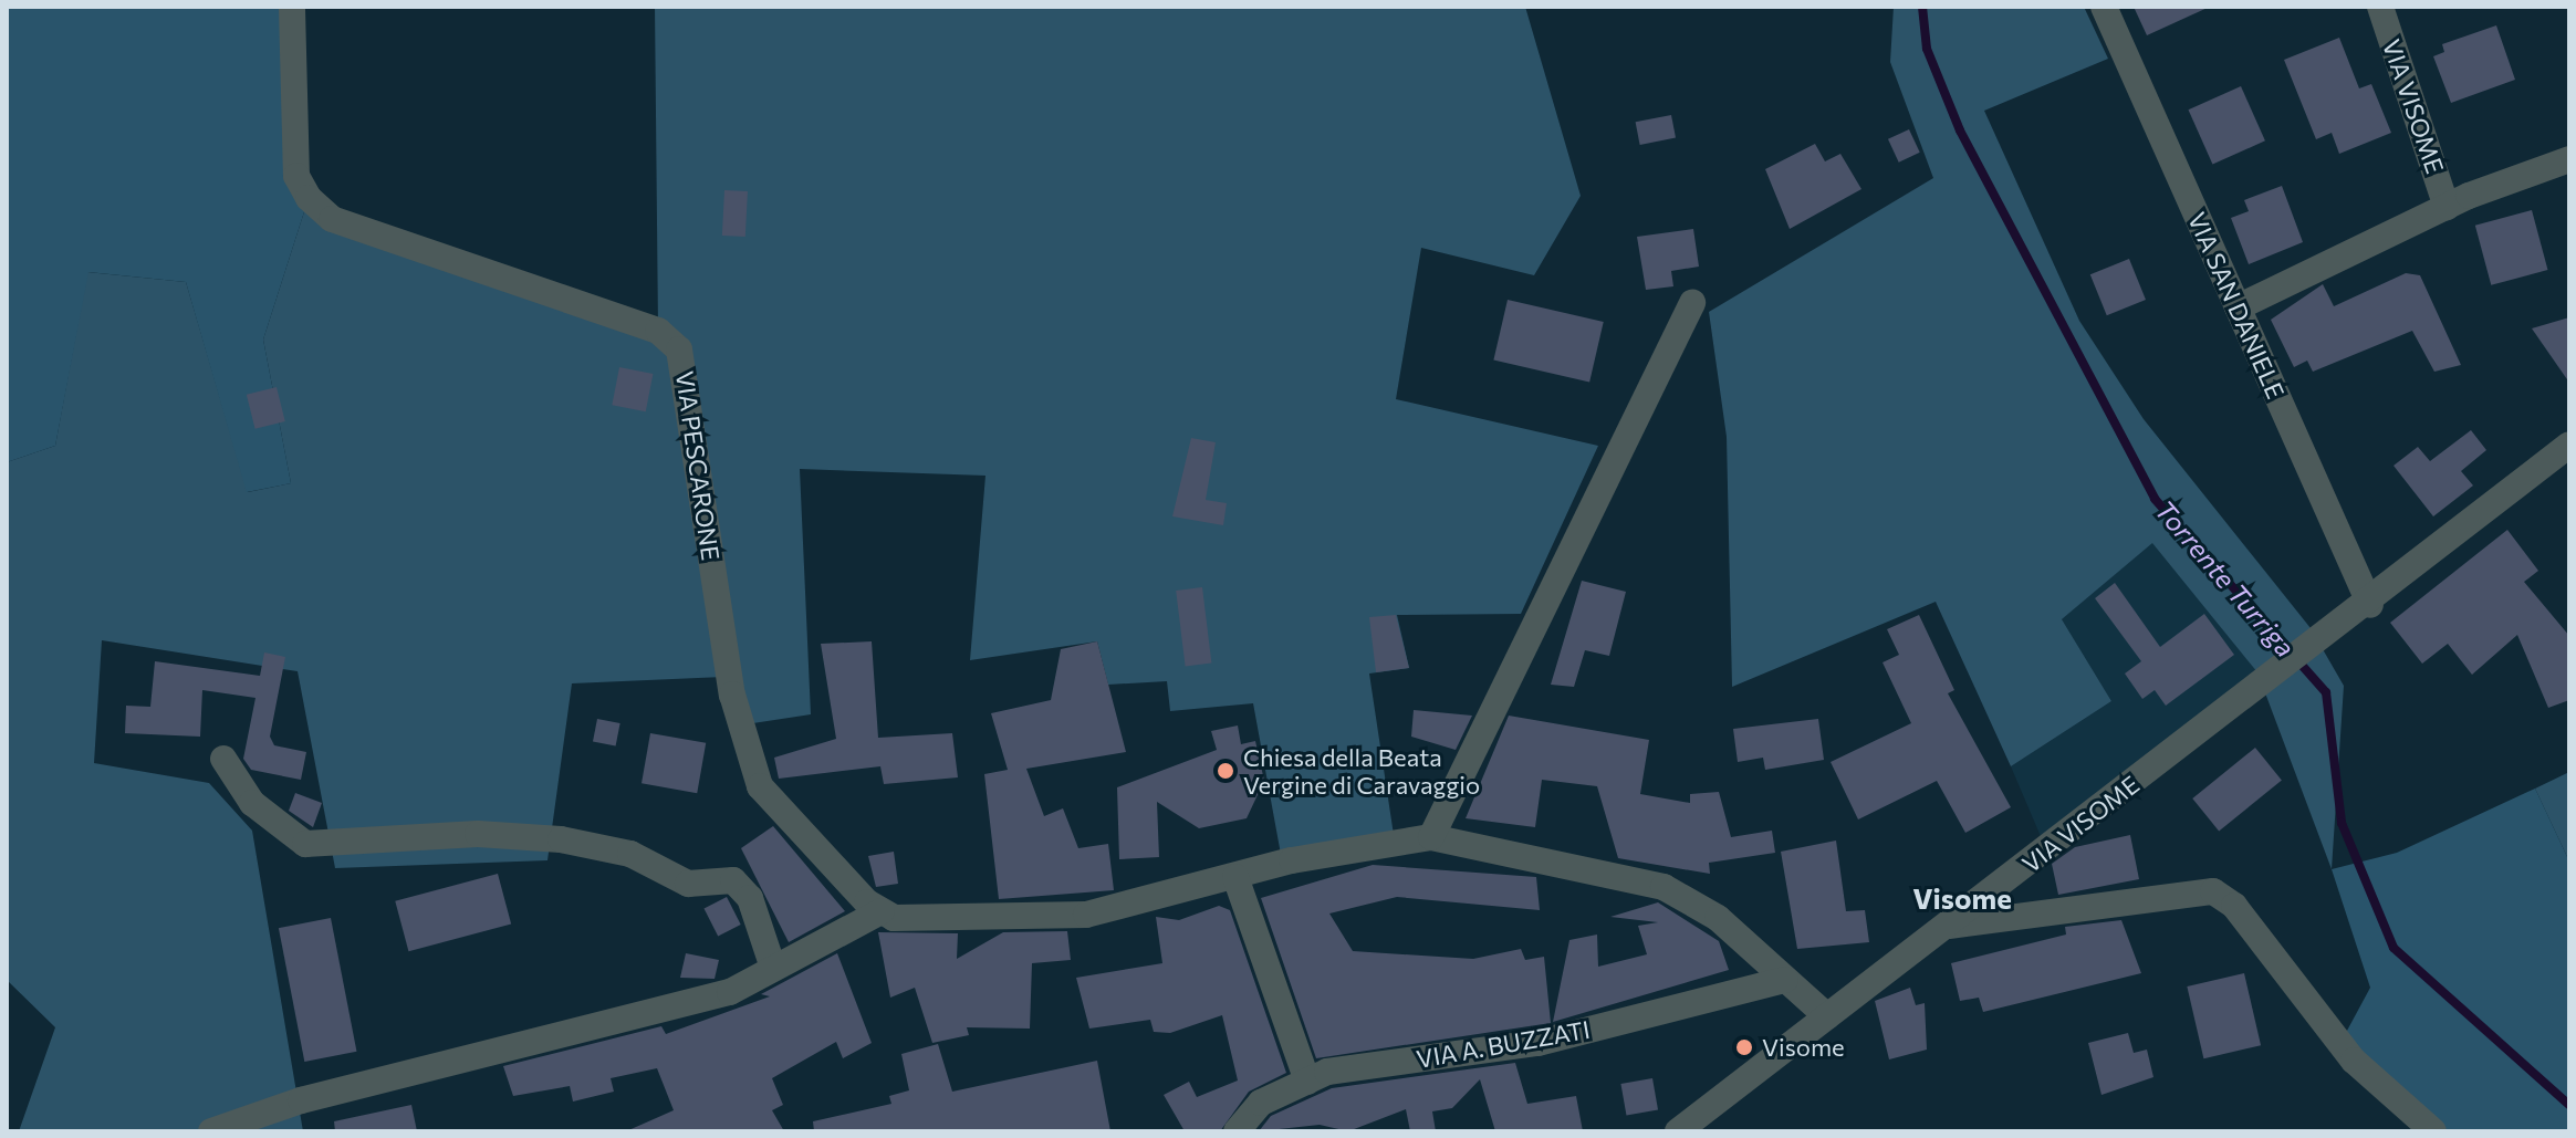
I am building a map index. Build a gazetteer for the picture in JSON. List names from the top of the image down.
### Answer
{
  "streets": {
    "street": [
      "VIA VISOME",
      "VIA SAN DANIELE",
      "VIA PESCARONE",
      "VIA A. BUZZATI"
    ]
  },
  "crossings": [
    ["VIA VISOME", "VIA SAN DANIELE"]
  ],
  "districts": ["Visome"],
  "water": ["Torrente Turriga"],
  "places": ["Chiesa della Beata Vergine di Caravaggio", "Visome"]
}
